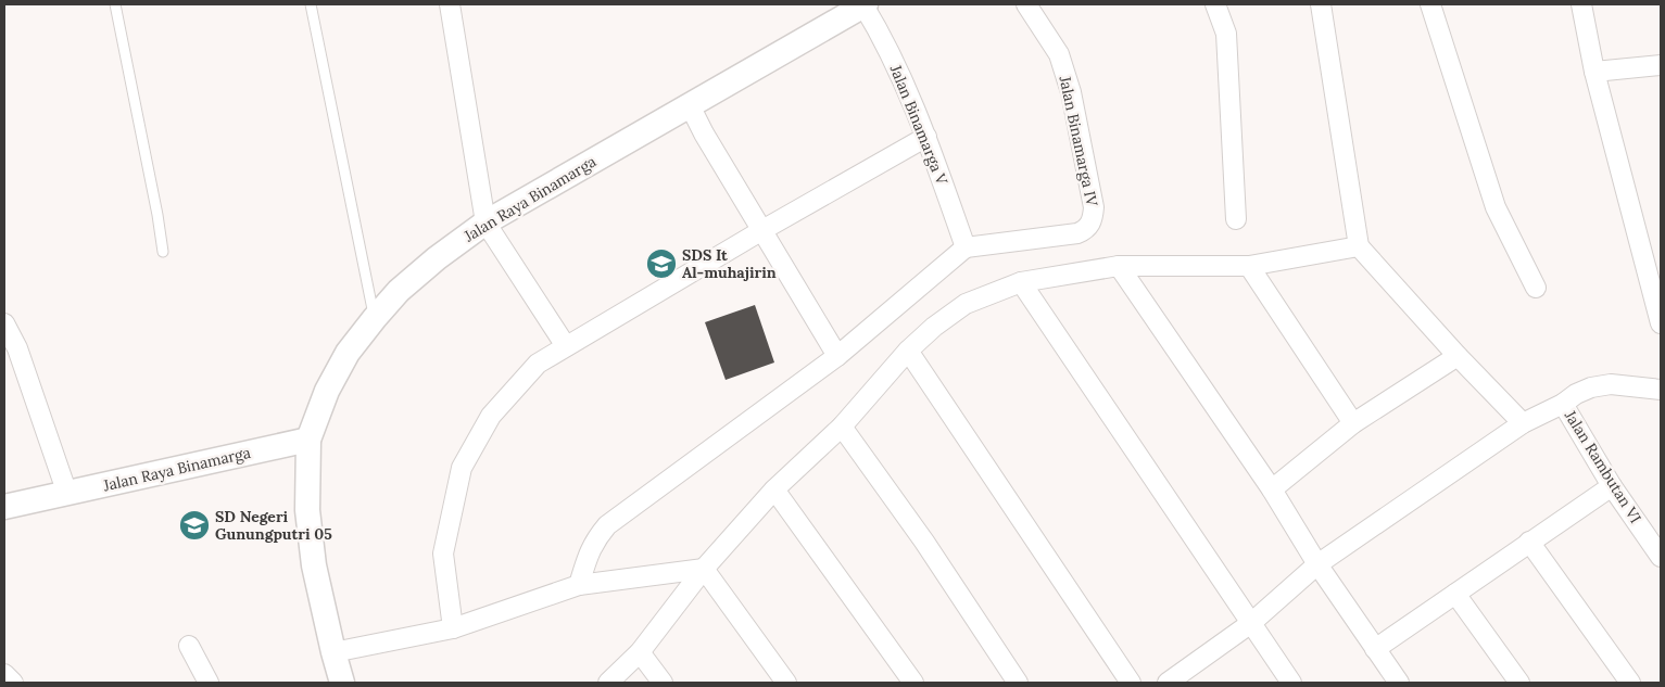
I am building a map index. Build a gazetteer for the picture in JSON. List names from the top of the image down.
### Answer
{
  "streets": {
    "street": [
      "Jalan Binamarga V",
      "Jalan Binamarga IV",
      "Jalan Raya Binamarga",
      "Jalan Rambutan VI"
    ]
  },
  "crossings": [
    ["Jalan Binamarga V", "Jalan Binamarga IV"],
    ["Jalan Binamarga V", "Jalan Raya Binamarga"]
  ],
  "places": {
    "school or university": ["SDS It Al-muhajirin", "SD Negeri Gunungputri 05"]
  }
}
